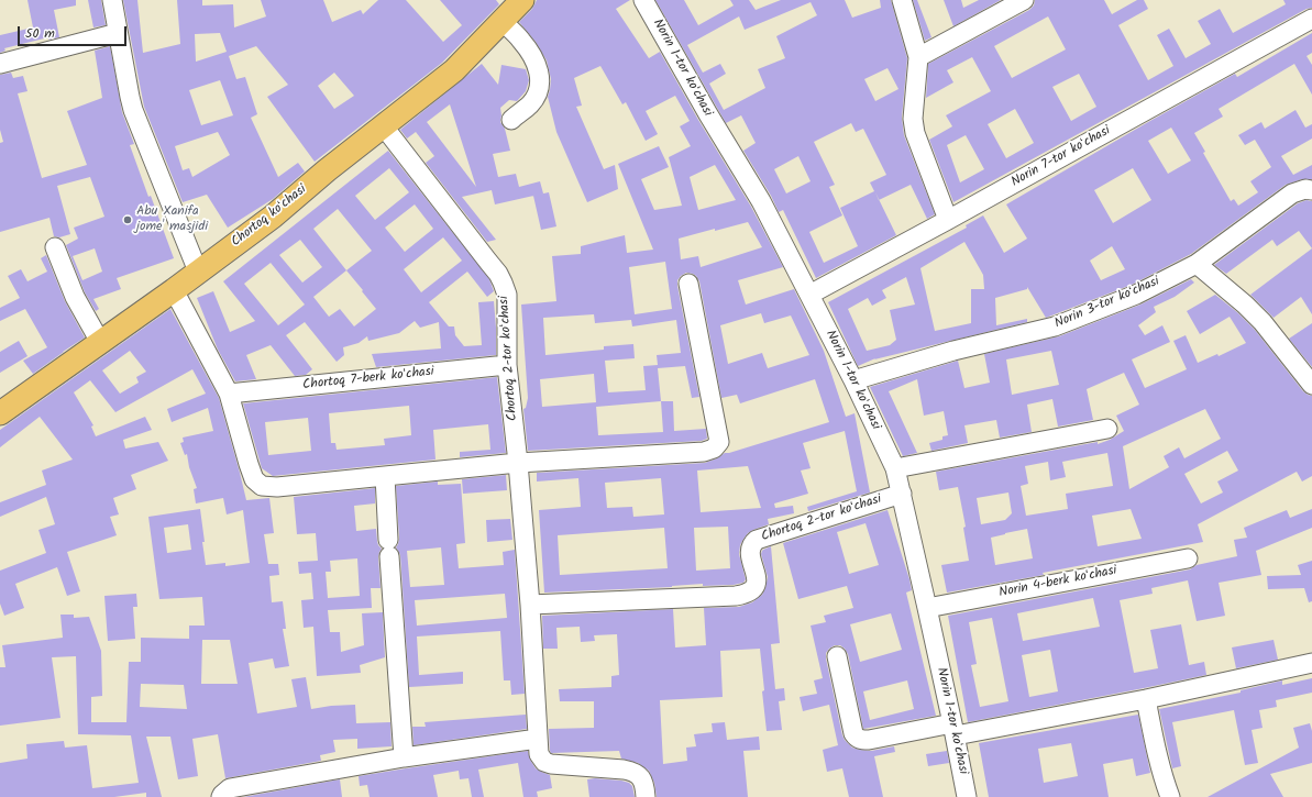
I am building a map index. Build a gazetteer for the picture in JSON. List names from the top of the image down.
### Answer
{
  "streets": {
    "main road": ["Chortoq koʻchasi"],
    "street": [
      "Norin 1-tor koʻchasi",
      "Norin 7-tor koʻchasi",
      "Norin 3-tor koʻchasi",
      "Chortoq 2-tor koʻchasi",
      "Chortoq 7-berk koʻchasi",
      "Norin 4-berk koʻchasi"
    ]
  },
  "crossings": [
    ["Norin 1-tor koʻchasi", "Norin 7-tor koʻchasi"],
    ["Norin 1-tor koʻchasi", "Norin 3-tor koʻchasi"],
    ["Norin 1-tor koʻchasi", "Chortoq 2-tor koʻchasi"],
    ["Norin 1-tor koʻchasi", "Norin 4-berk koʻchasi"],
    ["Chortoq koʻchasi", "Chortoq 2-tor koʻchasi"],
    ["Chortoq 2-tor koʻchasi", "Chortoq 7-berk koʻchasi"]
  ],
  "places": ["Abu Xanifa jome' masjidi"],
  "scale_bar": "50 m"
}
